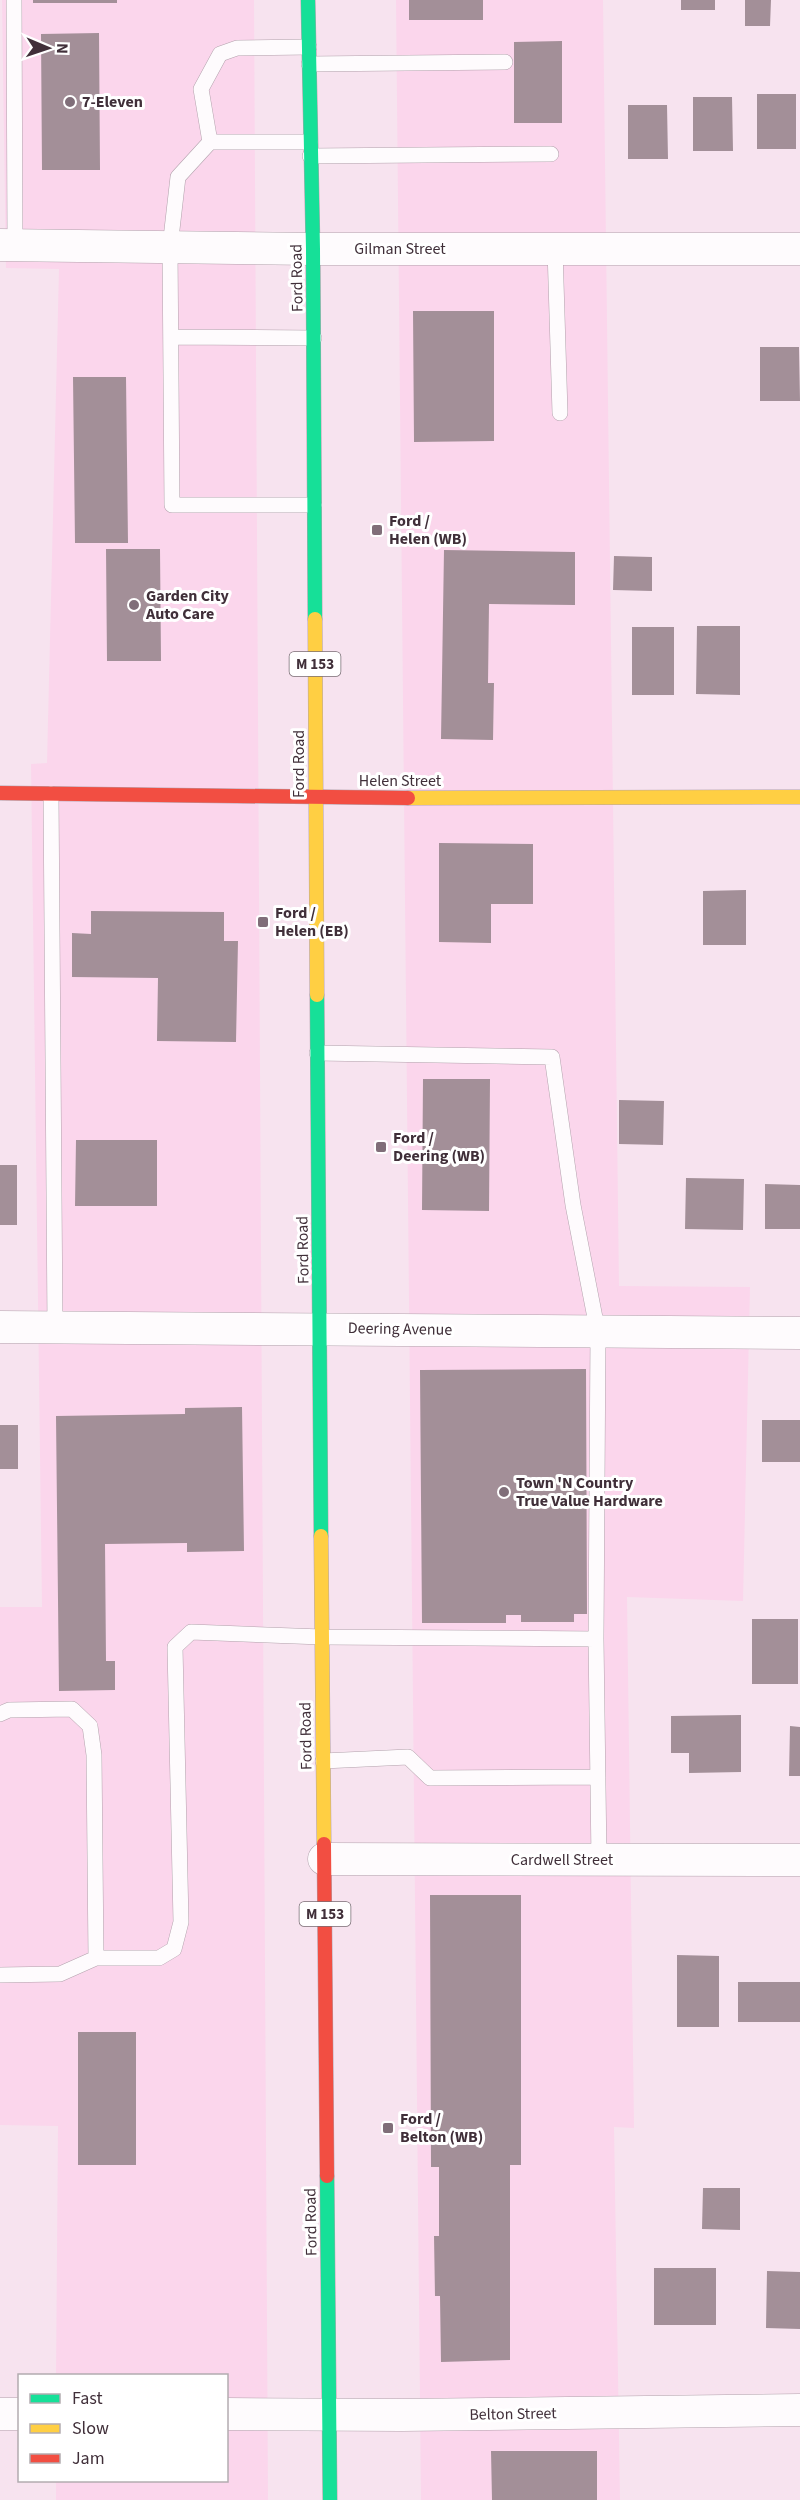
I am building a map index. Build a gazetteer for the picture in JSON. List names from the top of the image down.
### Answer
{
  "streets": {
    "main road": ["Ford Road", "M 153", "Helen Street"],
    "street": [
      "Gilman Street",
      "Deering Avenue",
      "Cardwell Street",
      "Belton Street"
    ]
  },
  "crossings": [
    ["Gilman Street", "Ford Road"],
    ["Ford Road", "Helen Street"],
    ["Ford Road", "Deering Avenue"],
    ["Ford Road", "Cardwell Street"],
    ["Ford Road", "Belton Street"]
  ],
  "places": {
    "other": ["7-Eleven", "Garden City Auto Care", "Town 'N Country True Value Hardware"],
    "transit": [
      "Ford / Helen (WB)",
      "Ford / Helen (EB)",
      "Ford / Deering (WB)",
      "Ford / Belton (WB)"
    ]
  },
  "legend": ["Fast", "Slow", "Jam"],
  "north": "right"
}
